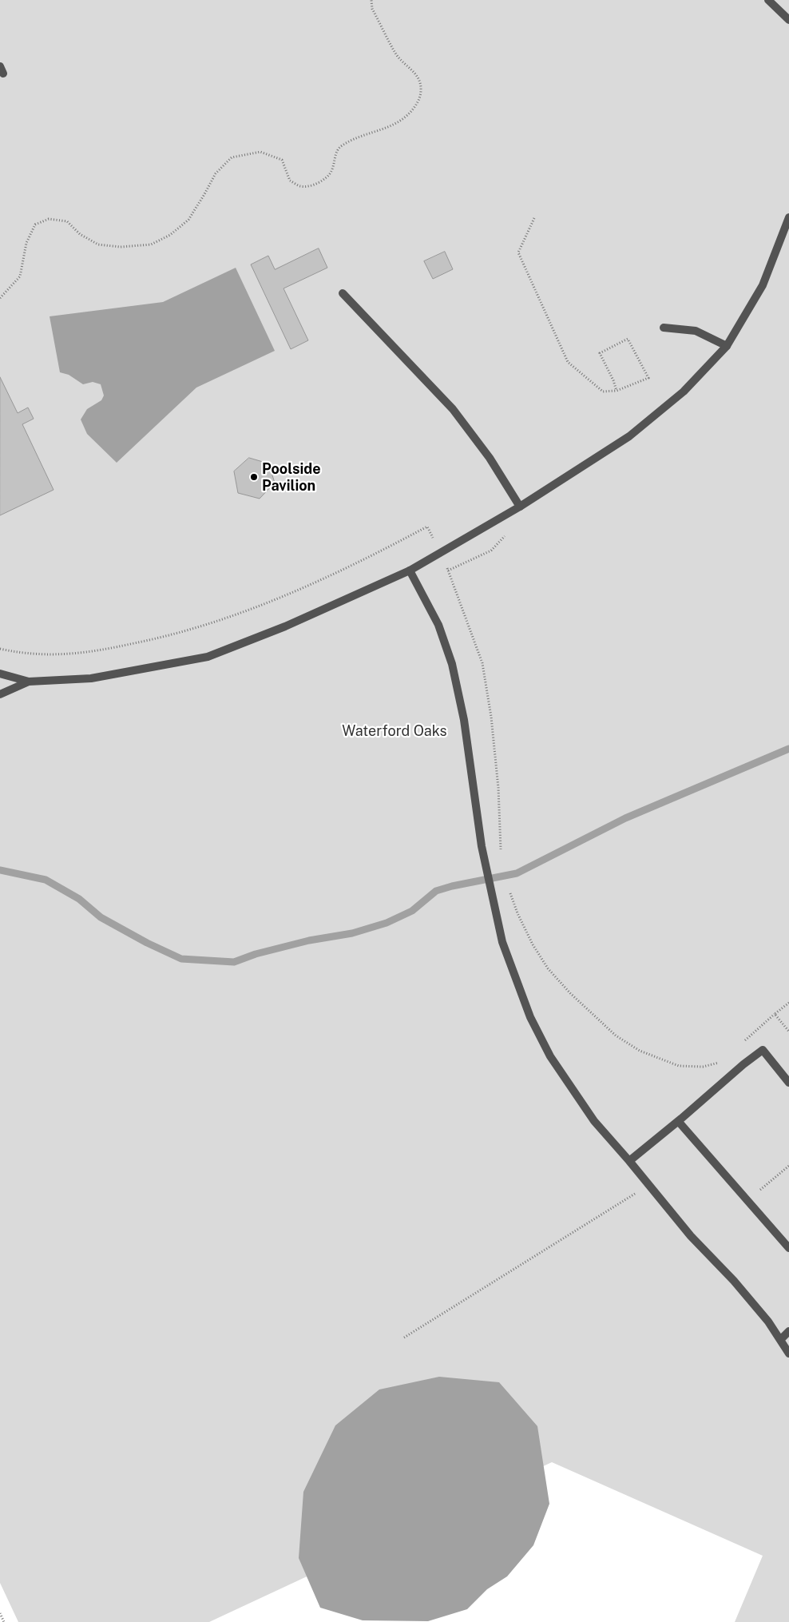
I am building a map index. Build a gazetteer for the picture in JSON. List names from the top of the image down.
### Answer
{
  "parks": ["Waterford Oaks"],
  "places": ["Poolside Pavilion"]
}
